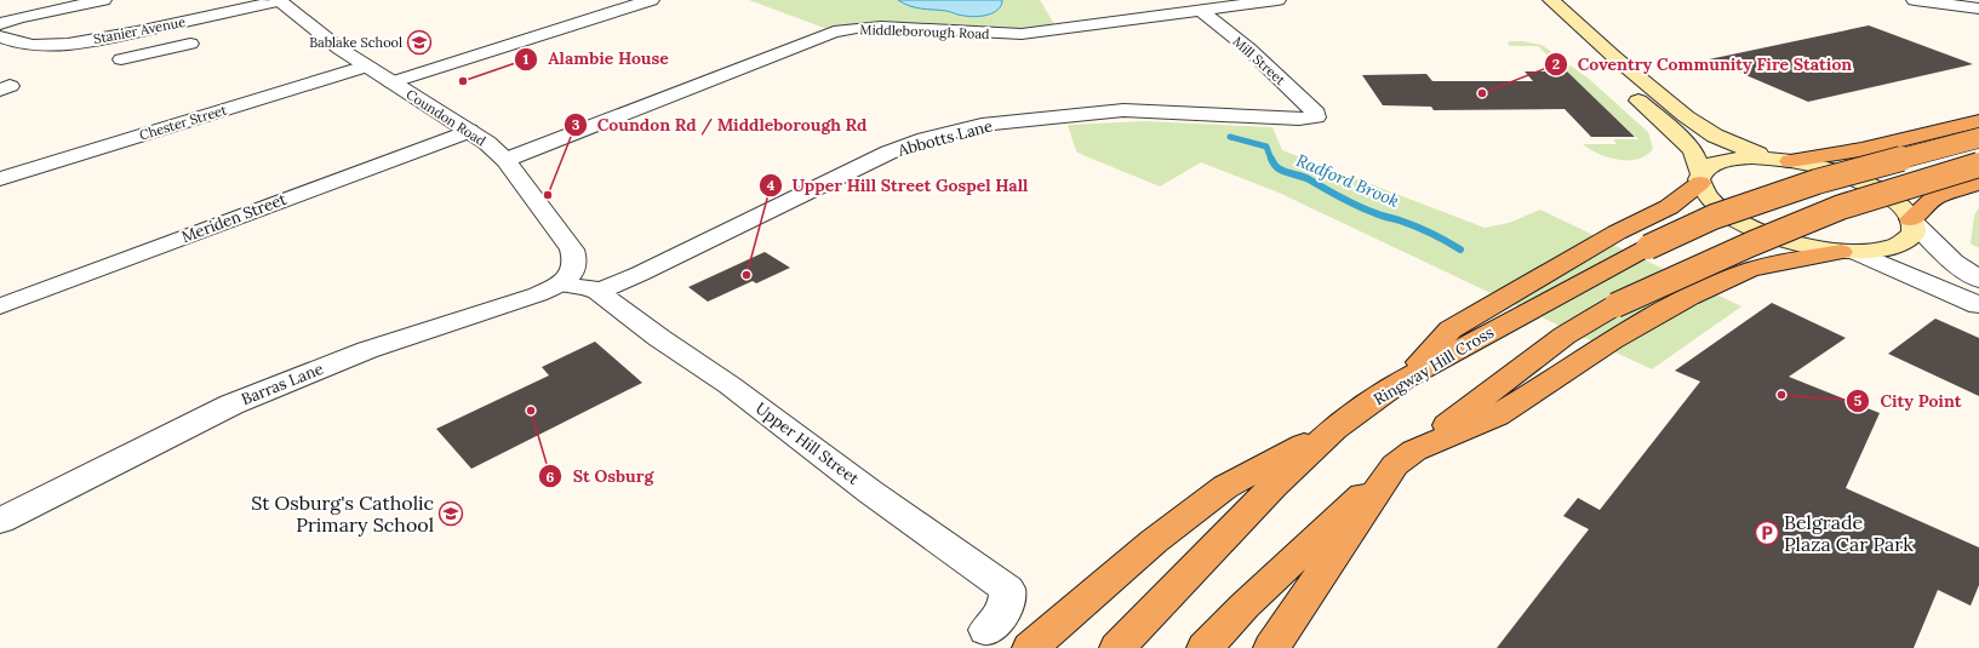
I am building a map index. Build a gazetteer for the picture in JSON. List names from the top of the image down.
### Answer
{
  "streets": {
    "highway": ["Ringway Hill Cross"],
    "street": [
      "Stanier Avenue",
      "Middleborough Road",
      "Mill Street",
      "Coundon Road",
      "Chester Street",
      "Abbotts Lane",
      "Meriden Street",
      "Barras Lane",
      "Upper Hill Street"
    ]
  },
  "crossings": [
    ["Stanier Avenue", "Coundon Road"],
    ["Middleborough Road", "Mill Street"],
    ["Middleborough Road", "Coundon Road"],
    ["Mill Street", "Abbotts Lane"],
    ["Coundon Road", "Chester Street"],
    ["Coundon Road", "Meriden Street"],
    ["Coundon Road", "Barras Lane"],
    ["Coundon Road", "Upper Hill Street"],
    ["Abbotts Lane", "Upper Hill Street"],
    ["Barras Lane", "Upper Hill Street"]
  ],
  "water": ["Radford Brook"],
  "places": {
    "school or university": ["Bablake School", "St Osburg's Catholic Primary School"],
    "other": [
      "Alambie House",
      "Coventry Community Fire Station",
      "Coundon Rd / Middleborough Rd",
      "Upper Hill Street Gospel Hall",
      "City Point",
      "St Osburg"
    ],
    "parking": ["Belgrade Plaza Car Park"]
  }
}
